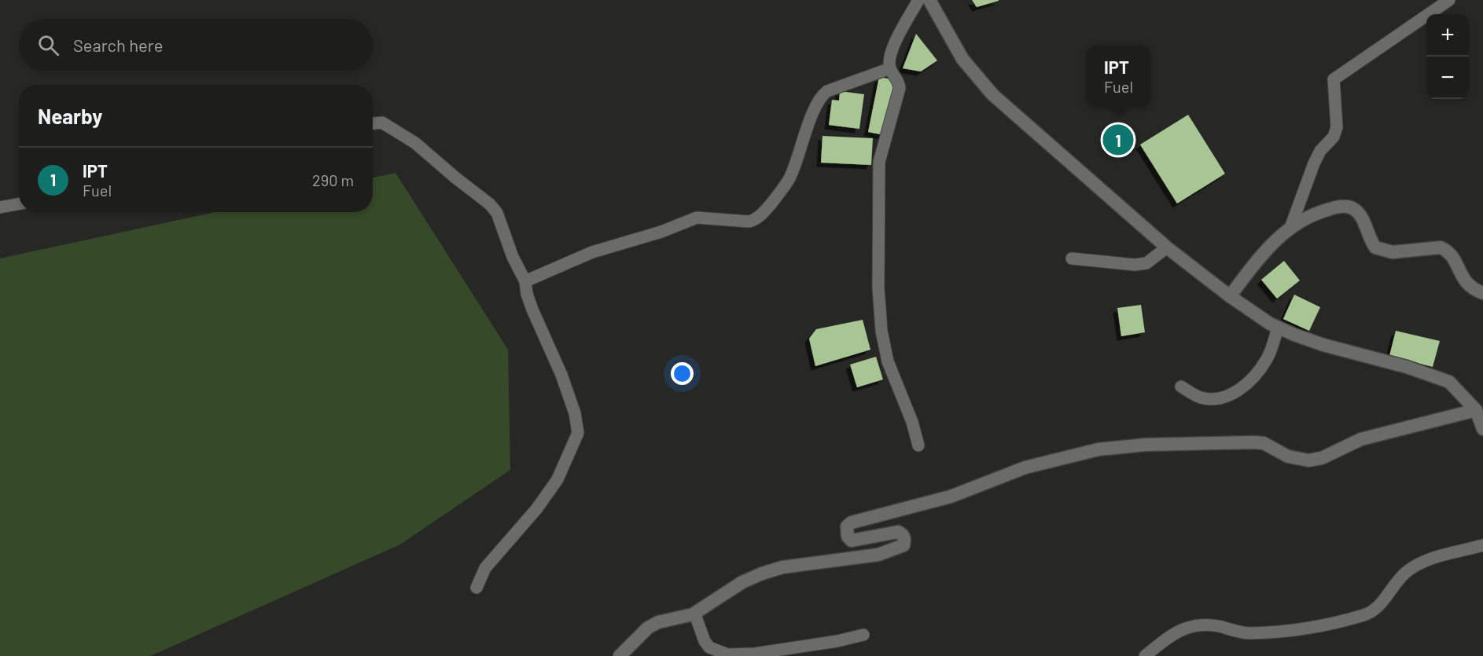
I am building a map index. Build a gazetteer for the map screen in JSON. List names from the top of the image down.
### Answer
{
  "page": {
    "map_buttons": ["+", "−"],
    "search": "Search here",
    "popup": ["IPT", "Fuel"],
    "heading": "Nearby",
    "pins": "1",
    "list": [
      {
        "mark": "1",
        "name": "IPT",
        "note": "Fuel",
        "value": "290 m"
      }
    ]
  }
}
